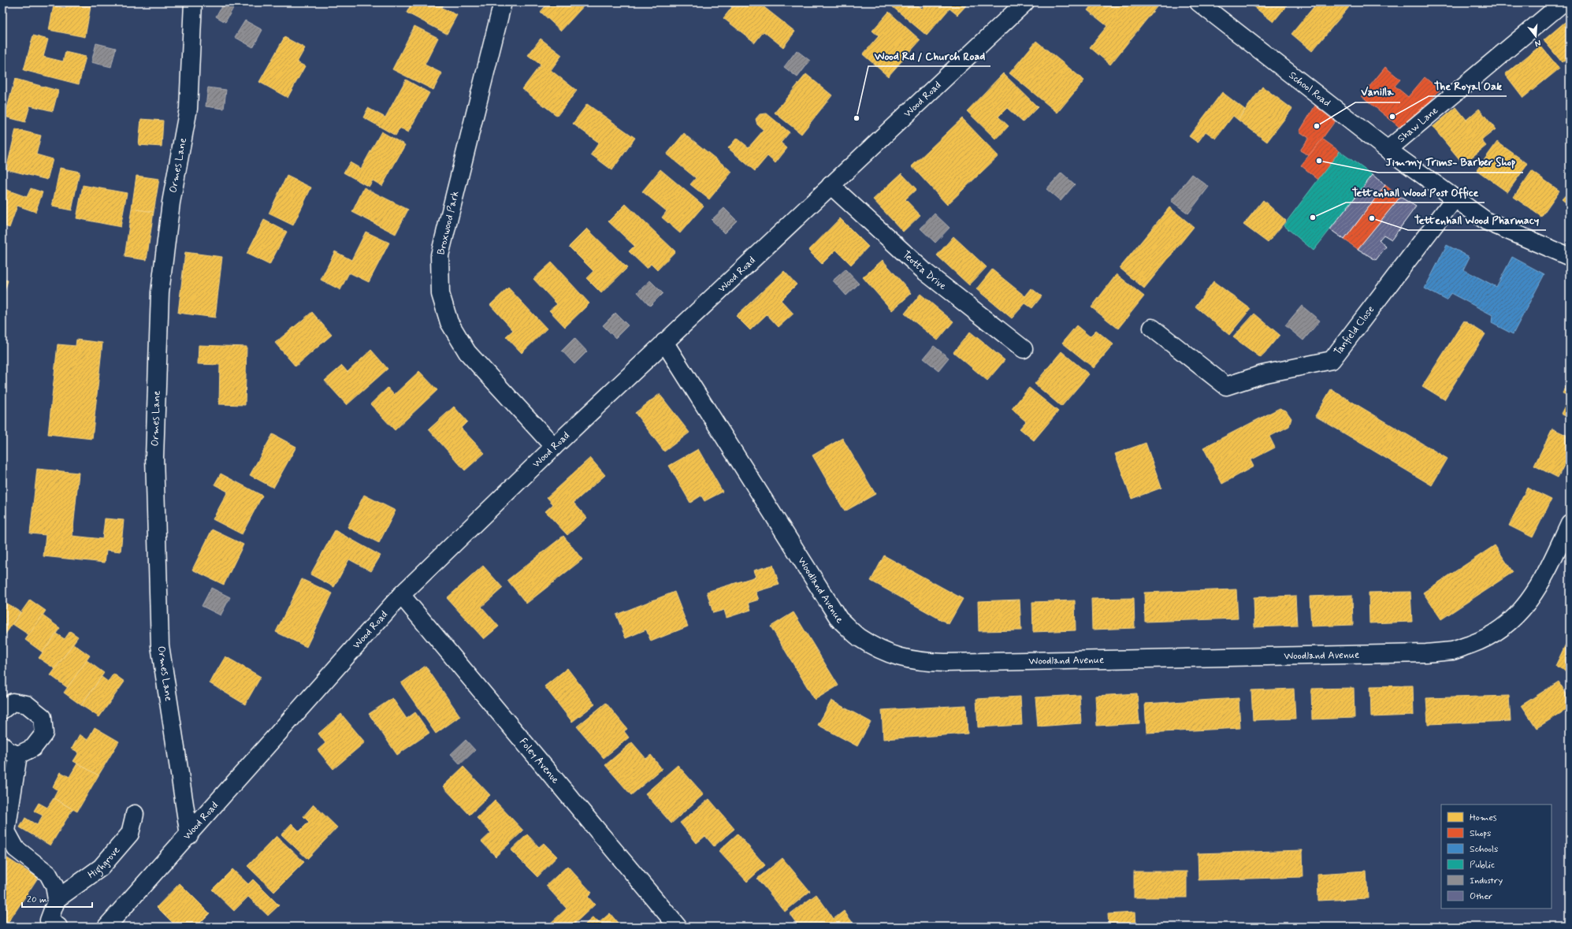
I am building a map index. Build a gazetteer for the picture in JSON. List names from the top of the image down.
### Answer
{
  "streets": {
    "street": [
      "School Road",
      "Wood Road",
      "Shaw Lane",
      "Ormes Lane",
      "Broxwood Park",
      "Teotta Drive",
      "Tanfield Close",
      "Woodland Avenue",
      "Foley Avenue",
      "Highgrove"
    ]
  },
  "crossings": [
    ["School Road", "Shaw Lane"],
    ["School Road", "Tanfield Close"],
    ["Wood Road", "Ormes Lane"],
    ["Wood Road", "Broxwood Park"],
    ["Wood Road", "Teotta Drive"],
    ["Wood Road", "Woodland Avenue"],
    ["Wood Road", "Foley Avenue"]
  ],
  "places": [
    "The Royal Oak",
    "Wood Rd / Church Road",
    "Vanilla",
    "Jimmy Trims- Barber Shop",
    "Tettenhall Wood Post Office",
    "Tettenhall Wood Pharmacy"
  ],
  "legend": [
    "Homes",
    "Shops",
    "Schools",
    "Public",
    "Industry",
    "Other"
  ],
  "scale_bar": "20 m",
  "north": "bottom"
}
